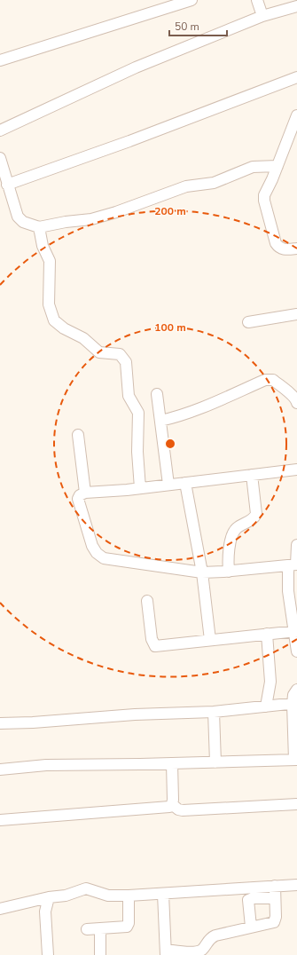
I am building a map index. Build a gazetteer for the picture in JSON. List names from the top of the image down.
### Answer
{
  "scale_bar": "50 m",
  "rings": ["200 m", "100 m"]
}
